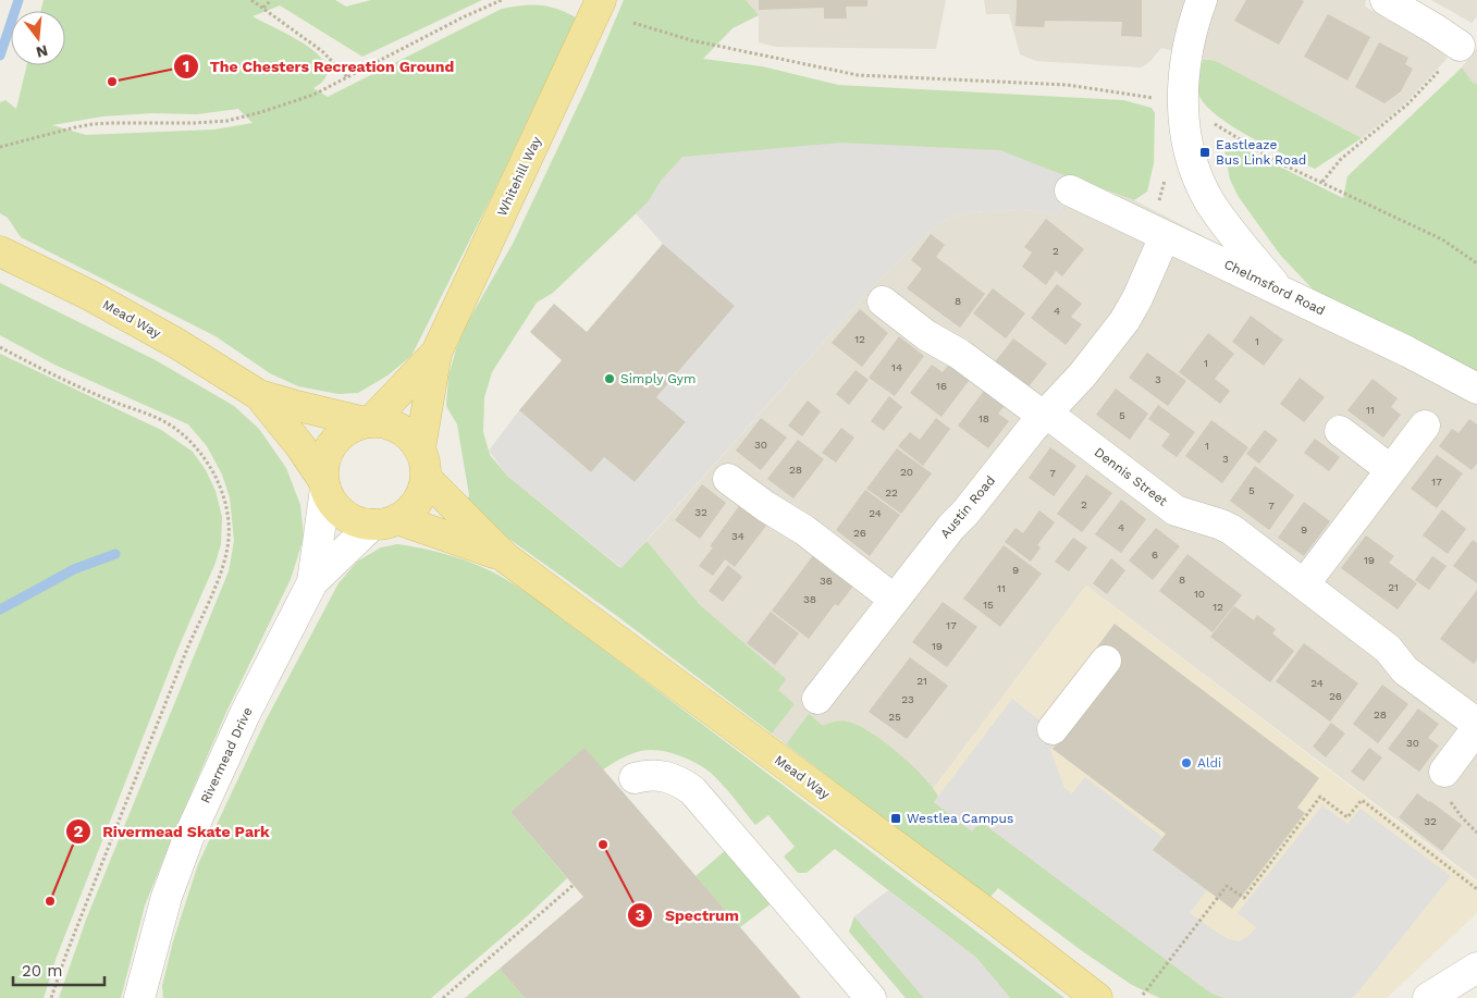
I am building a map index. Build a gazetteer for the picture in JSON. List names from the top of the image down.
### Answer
{
  "streets": {
    "main road": ["Whitehill Way", "Mead Way"],
    "street": [
      "Chelmsford Road",
      "Dennis Street",
      "Austin Road",
      "Rivermead Drive"
    ]
  },
  "crossings": [
    ["Whitehill Way", "Mead Way"],
    ["Chelmsford Road", "Austin Road"],
    ["Dennis Street", "Austin Road"]
  ],
  "places": {
    "other": [
      "The Chesters Recreation Ground",
      "Simply Gym",
      "Aldi",
      "Spectrum",
      "Rivermead Skate Park"
    ],
    "transit": ["Eastleaze Bus Link Road", "Westlea Campus"]
  },
  "house_numbers": [
    "2",
    "8",
    "4",
    "12",
    "1",
    "1",
    "14",
    "3",
    "16",
    "11",
    "5",
    "18",
    "30",
    "1",
    "3",
    "28",
    "20",
    "7",
    "17",
    "5",
    "22",
    "2",
    "7",
    "32",
    "24",
    "4",
    "9",
    "26",
    "34",
    "6",
    "19",
    "9",
    "8",
    "36",
    "21",
    "11",
    "10",
    "38",
    "15",
    "12",
    "17",
    "19",
    "21",
    "24",
    "26",
    "23",
    "28",
    "25",
    "30",
    "32"
  ],
  "scale_bar": "20 m",
  "north": "bottom"
}
